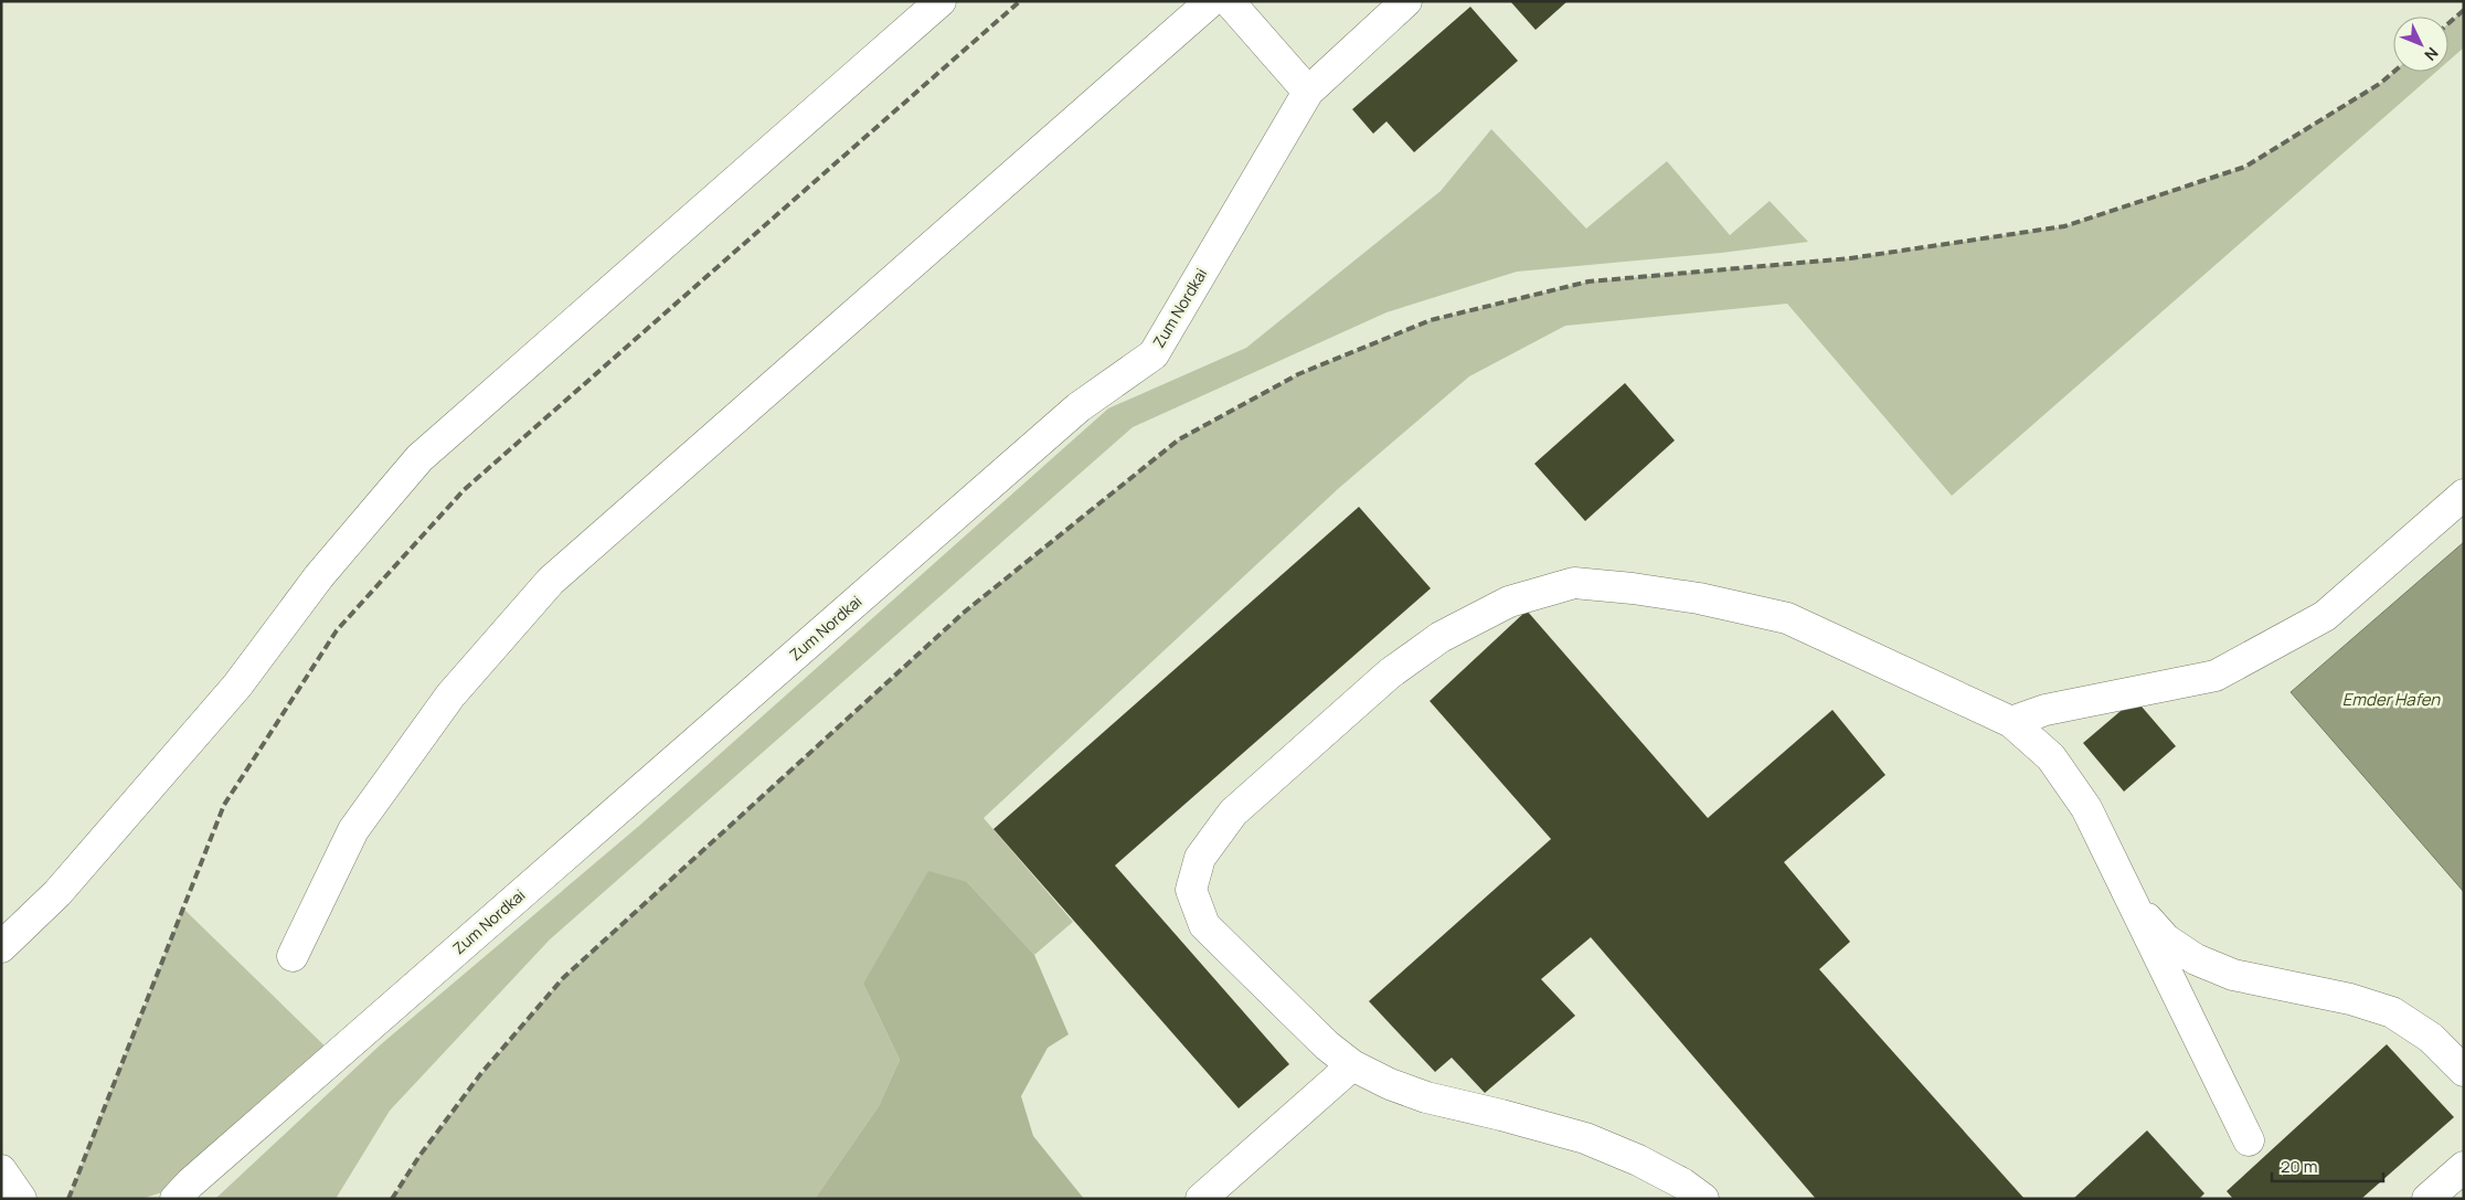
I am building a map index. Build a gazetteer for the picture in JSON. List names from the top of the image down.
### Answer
{
  "streets": {
    "street": ["Zum Nordkai"]
  },
  "water": ["Emder Hafen"],
  "scale_bar": "20 m",
  "north": "bottom right"
}
